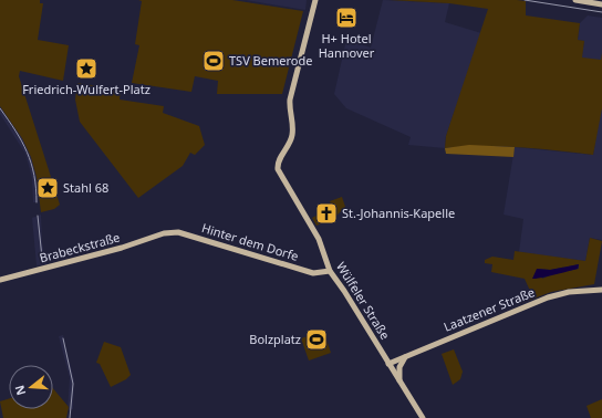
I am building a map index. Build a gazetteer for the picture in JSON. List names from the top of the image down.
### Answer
{
  "streets": {
    "main road": [
      "Hinter dem Dorfe",
      "Brabeckstraße",
      "Wülfeler Straße",
      "Laatzener Straße"
    ]
  },
  "crossings": [
    ["Hinter dem Dorfe", "Brabeckstraße"],
    ["Hinter dem Dorfe", "Wülfeler Straße"],
    ["Wülfeler Straße", "Laatzener Straße"]
  ],
  "places": {
    "hotel": ["H+ Hotel Hannover"],
    "sports": ["TSV Bemerode", "Bolzplatz"],
    "place": ["Friedrich-Wulfert-Platz", "Stahl 68"],
    "church": ["St.-Johannis-Kapelle"]
  },
  "north": "left"
}
